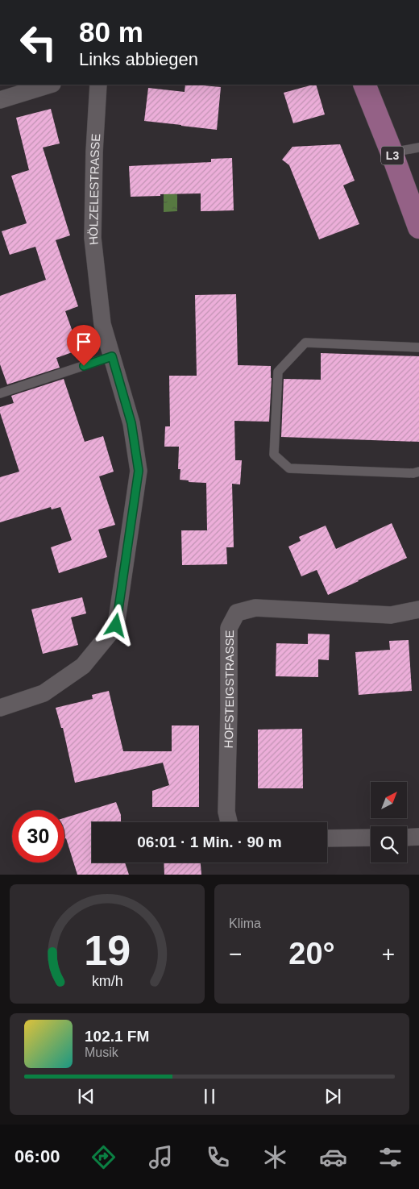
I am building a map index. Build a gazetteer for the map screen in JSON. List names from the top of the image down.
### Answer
{
  "streets": {
    "main road": ["L3"],
    "street": ["HÖLZELESTRASSE", "HOFSTEIGSTRASSE"]
  },
  "north": "top right",
  "page": {
    "turn": ["80 m", "Links abbiegen"],
    "limit": "30",
    "trip": "06:01 · 1 Min. · 90 m",
    "tile": "Klima",
    "heat": ["−", "20°", "+"],
    "song": ["102.1 FM", "Musik"],
    "tabs": "06:00",
    "gauge": ["19", "km/h"]
  }
}
